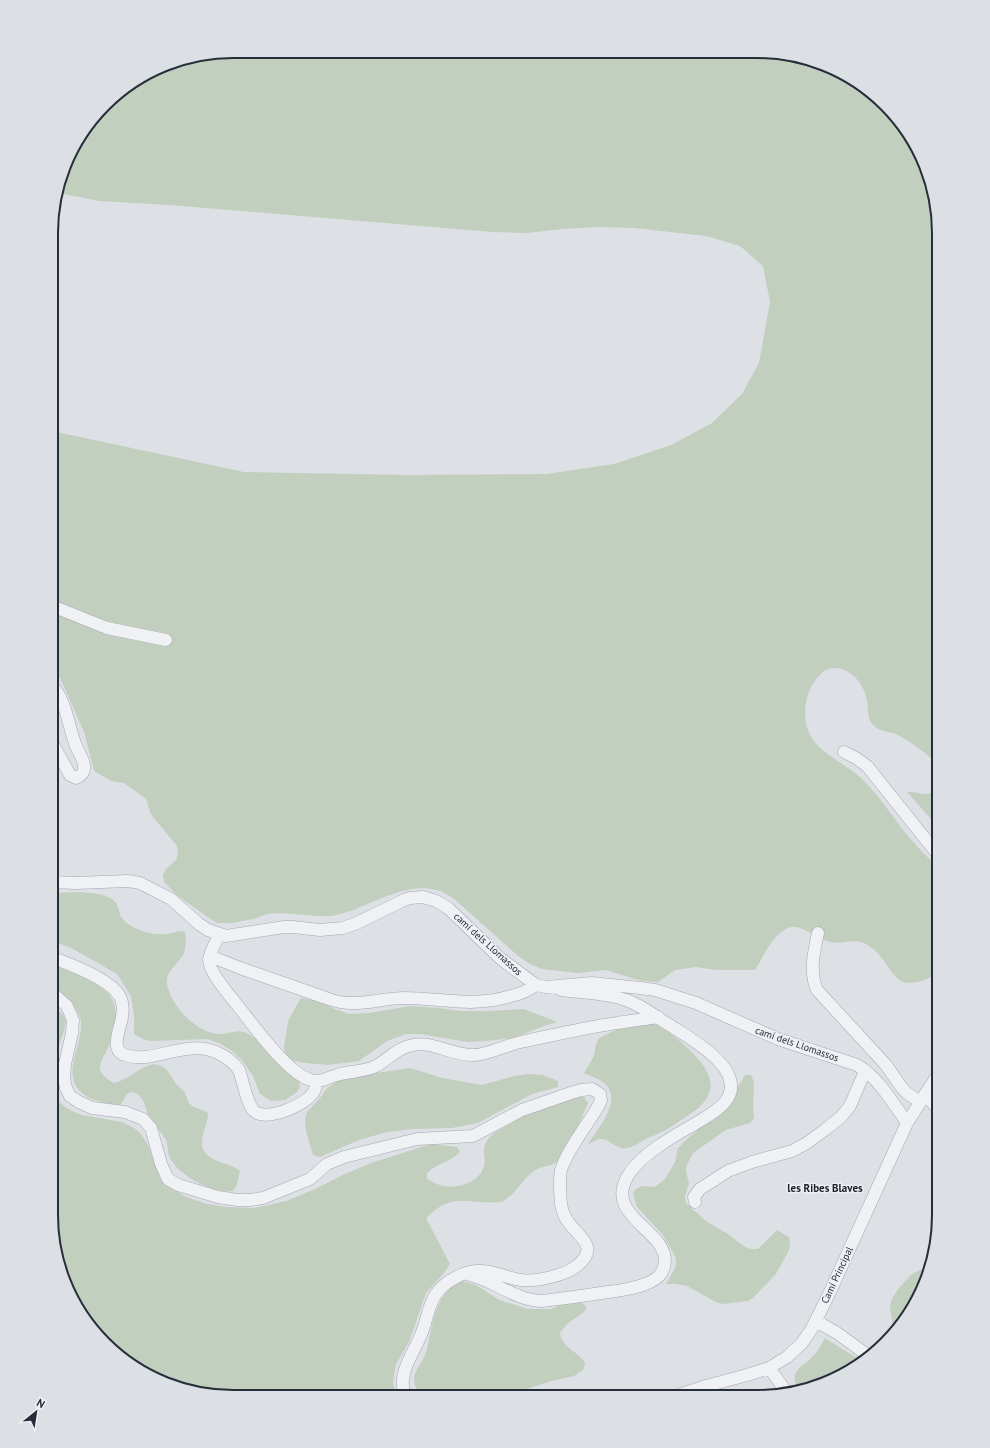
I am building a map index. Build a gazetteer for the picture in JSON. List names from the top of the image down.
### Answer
{
  "streets": {
    "street": ["camí dels Llomassos", "Camí Principal"]
  },
  "crossings": [
    ["camí dels Llomassos", "Camí Principal"]
  ],
  "districts": ["les Ribes Blaves"],
  "north": "top right"
}
